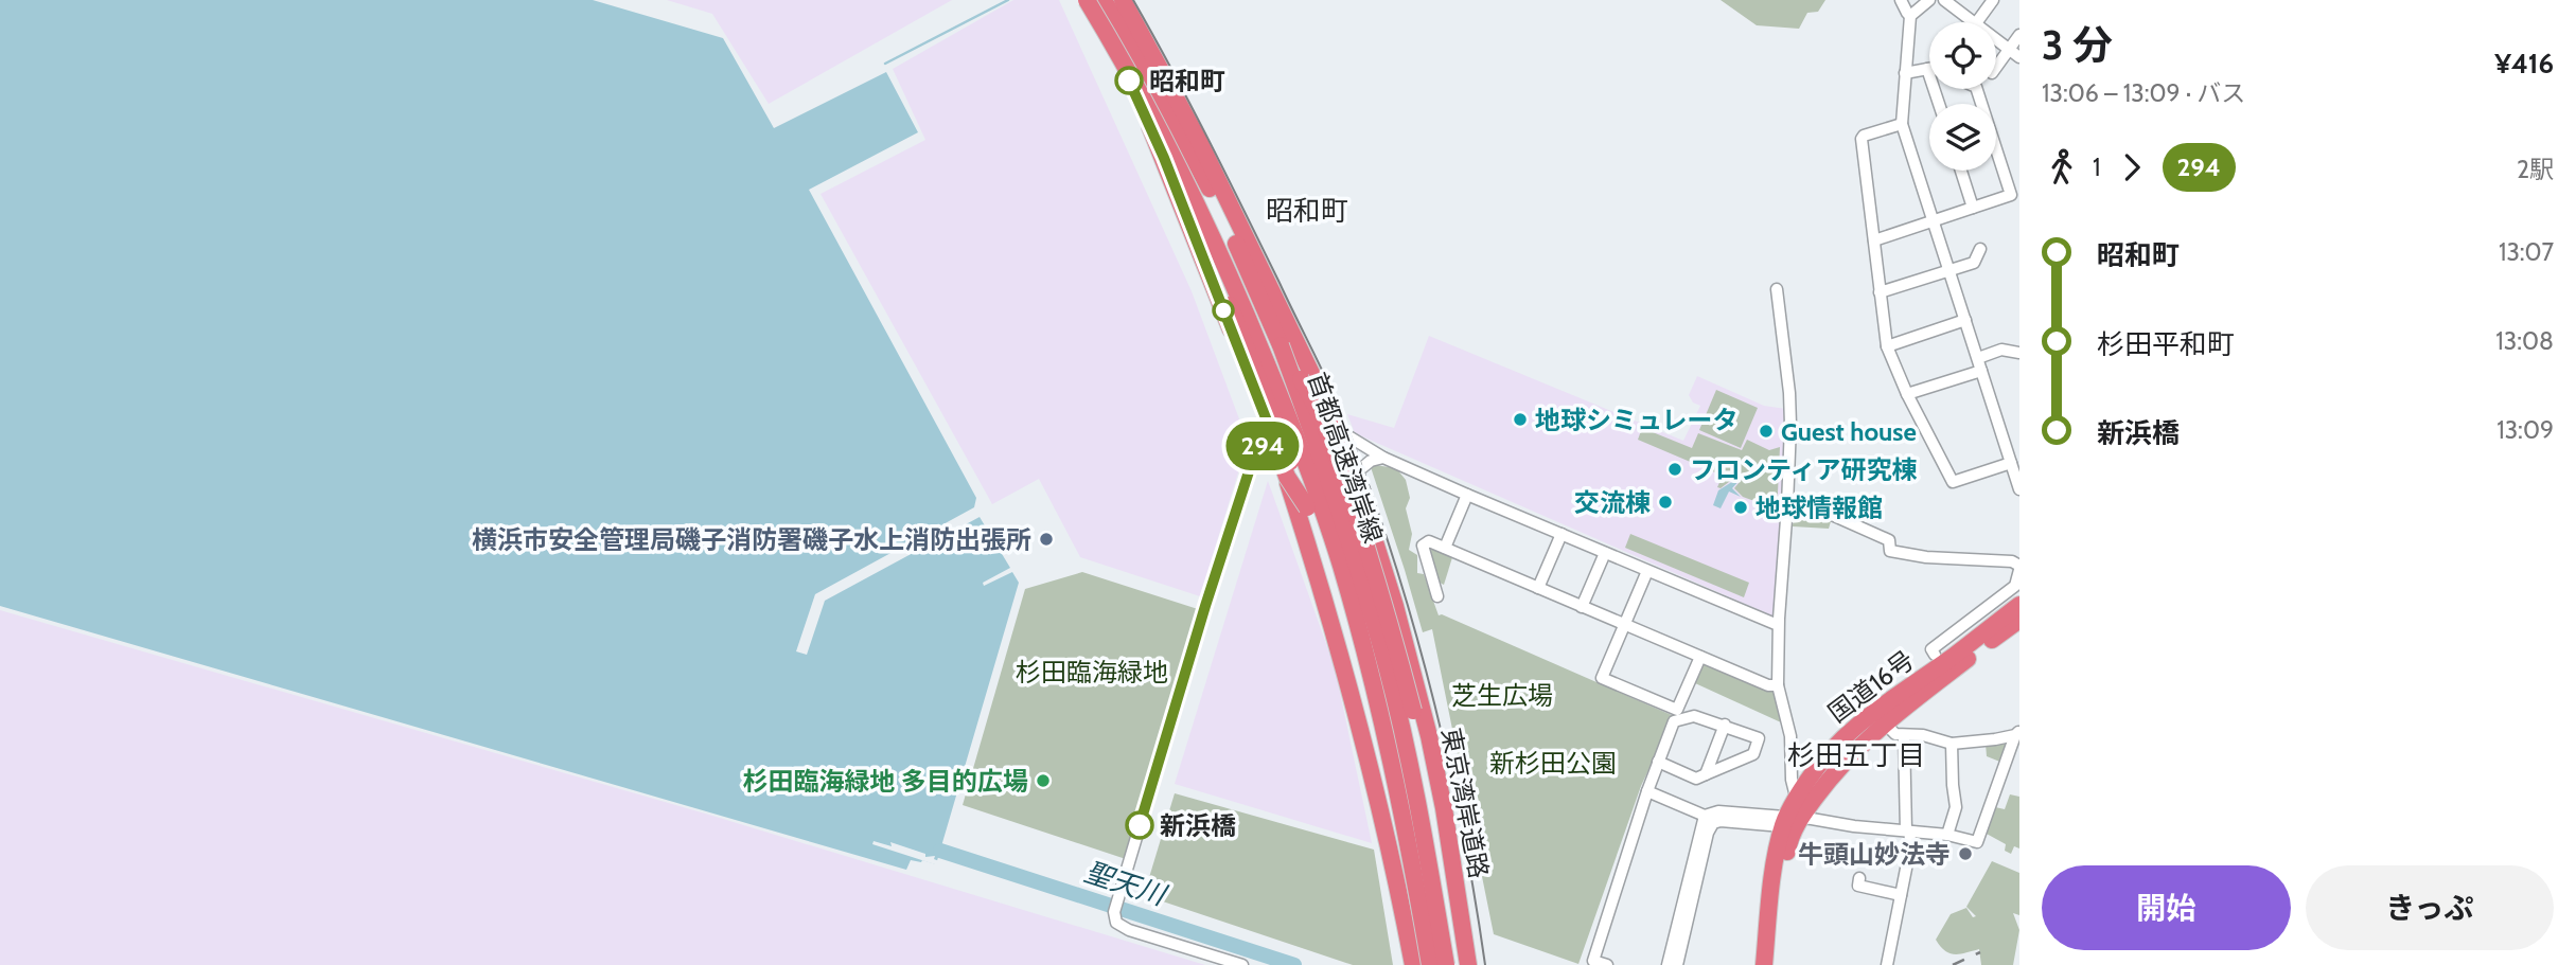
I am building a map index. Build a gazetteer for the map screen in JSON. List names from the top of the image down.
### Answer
{
  "streets": {
    "highway": ["首都高速湾岸線", "国道16号", "東京湾岸道路"]
  },
  "districts": ["昭和町", "杉田五丁目"],
  "water": ["聖天川"],
  "parks": ["杉田臨海緑地", "芝生広場", "新杉田公園"],
  "places": [
    "昭和町",
    "地球シミュレータ",
    "Guest house",
    "フロンティア研究棟",
    "交流棟",
    "地球情報館",
    "横浜市安全管理局磯子消防署磯子水上消防出張所",
    "杉田臨海緑地 多目的広場",
    "新浜橋",
    "牛頭山妙法寺"
  ],
  "lines": ["bus line 294"],
  "page": {
    "on_map": "294",
    "heading": ["3 分", "13:06 – 13:09 · バス", "¥416"],
    "legs": ["1", "294", "2駅"],
    "list": [
      {
        "name": "昭和町",
        "value": "13:07"
      },
      {
        "name": "杉田平和町",
        "value": "13:08"
      },
      {
        "name": "新浜橋",
        "value": "13:09"
      }
    ],
    "buttons": ["開始", "きっぷ"]
  }
}
